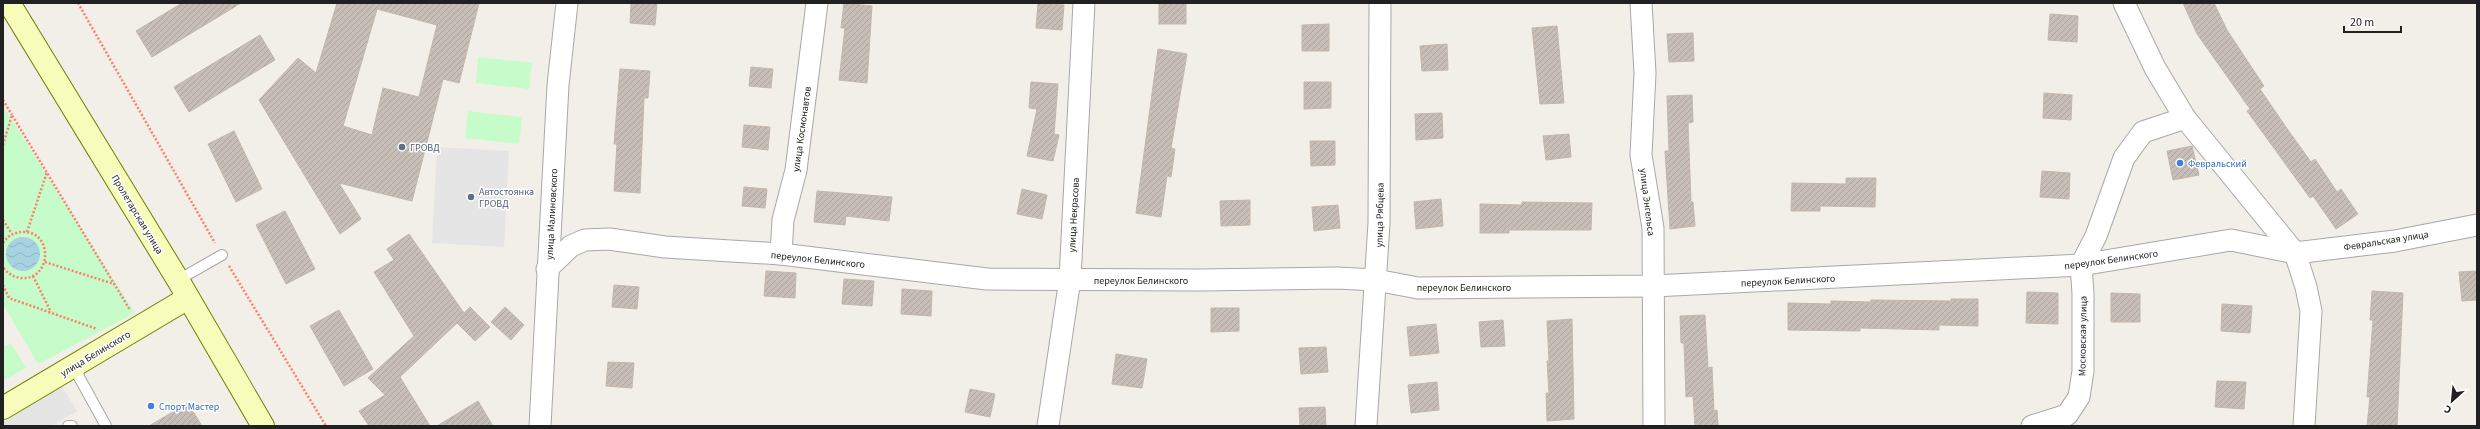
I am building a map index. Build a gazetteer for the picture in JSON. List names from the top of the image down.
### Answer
{
  "streets": {
    "main road": ["Пролетарская улица", "улица Белинского"],
    "street": [
      "улица Космонавтов",
      "улица Энгельса",
      "улица Малиновского",
      "улица Некрасова",
      "улица Рябцева",
      "Февральская улица",
      "переулок Белинского",
      "Московская улица"
    ]
  },
  "crossings": [
    ["улица Космонавтов", "переулок Белинского"],
    ["улица Энгельса", "переулок Белинского"],
    ["Пролетарская улица", "улица Белинского"],
    ["улица Малиновского", "переулок Белинского"],
    ["улица Некрасова", "переулок Белинского"],
    ["улица Рябцева", "переулок Белинского"],
    ["Февральская улица", "переулок Белинского"],
    ["переулок Белинского", "Московская улица"]
  ],
  "places": [
    "ГРОВД",
    "Февральский",
    "Автостоянка ГРОВД",
    "Спорт Мастер"
  ],
  "scale_bar": "20 m",
  "north": "bottom left"
}
